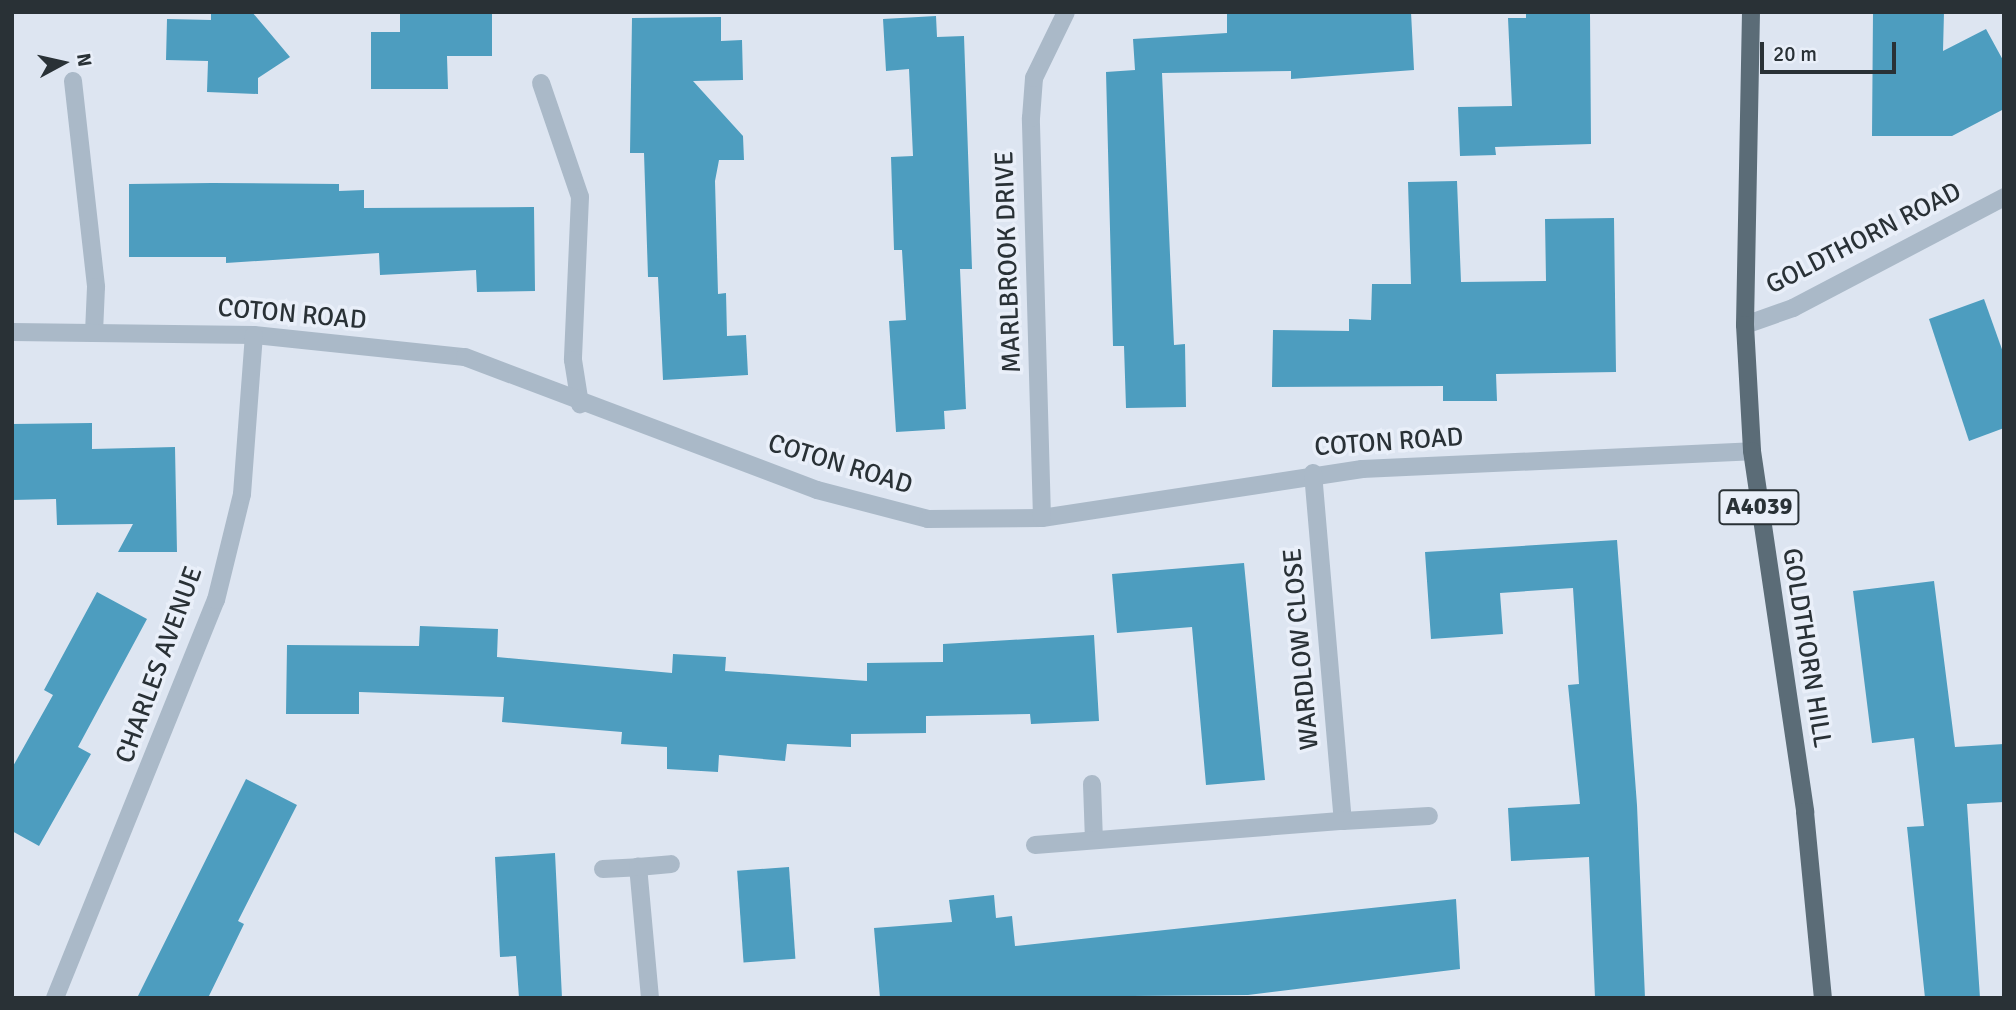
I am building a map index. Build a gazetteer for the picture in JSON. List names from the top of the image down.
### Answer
{
  "streets": {
    "main road": ["A4039", "GOLDTHORN HILL"],
    "street": [
      "GOLDTHORN ROAD",
      "MARLBROOK DRIVE",
      "COTON ROAD",
      "WARDLOW CLOSE",
      "CHARLES AVENUE"
    ]
  },
  "crossings": [
    ["GOLDTHORN ROAD", "GOLDTHORN HILL"],
    ["MARLBROOK DRIVE", "COTON ROAD"],
    ["COTON ROAD", "GOLDTHORN HILL"],
    ["COTON ROAD", "WARDLOW CLOSE"],
    ["COTON ROAD", "CHARLES AVENUE"]
  ],
  "scale_bar": "20 m",
  "north": "right"
}
